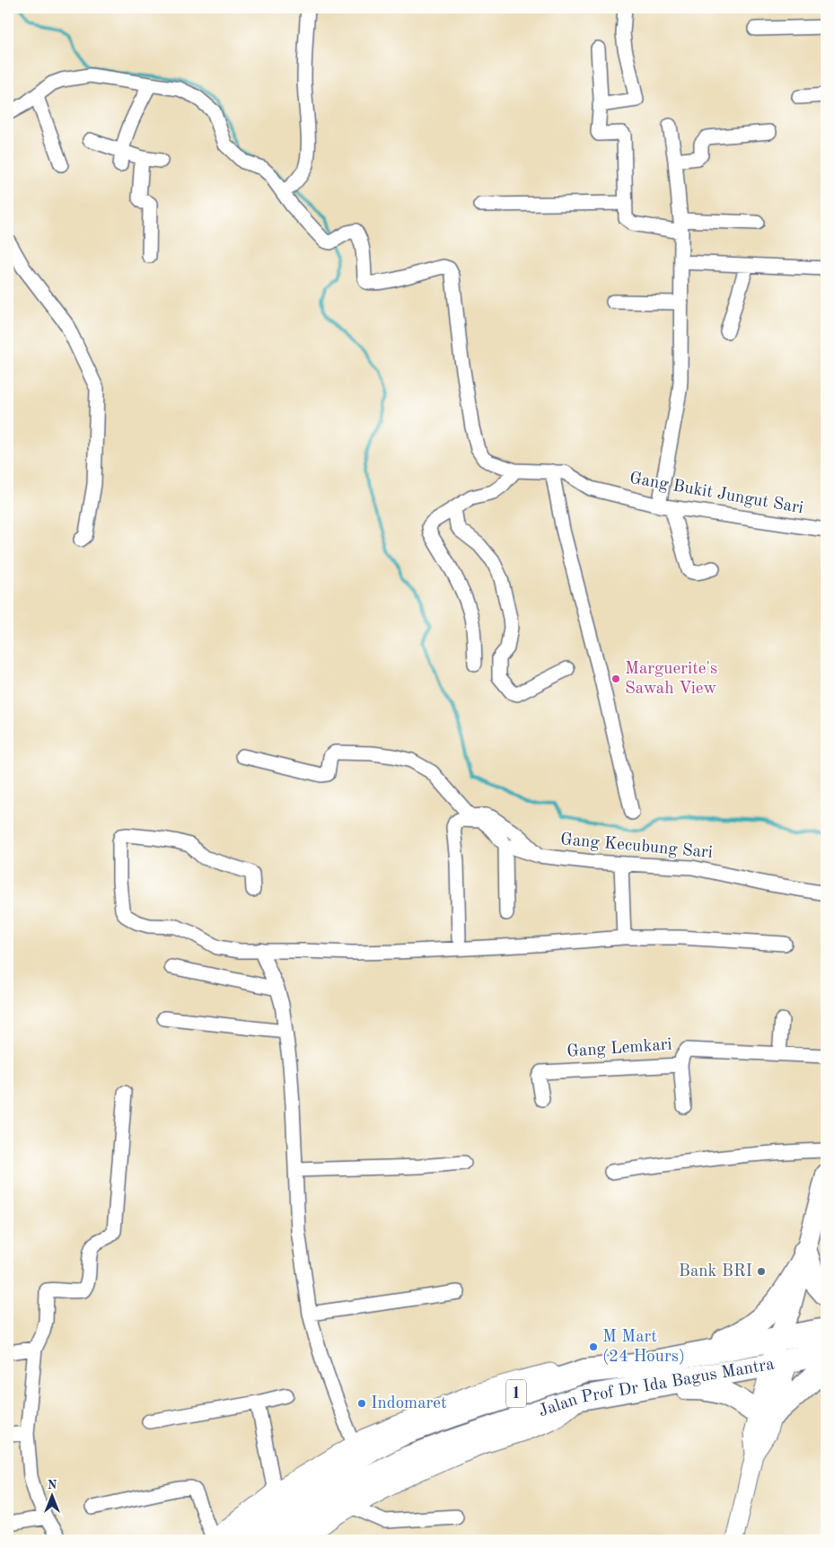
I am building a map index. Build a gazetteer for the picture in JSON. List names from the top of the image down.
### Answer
{
  "streets": {
    "highway": ["Jalan Prof Dr Ida Bagus Mantra", "1"],
    "street": ["Gang Bukit Jungut Sari", "Gang Kecubung Sari", "Gang Lemkari"]
  },
  "places": [
    "Marguerite's Sawah View",
    "Bank BRI",
    "M Mart (24 Hours)",
    "Indomaret"
  ],
  "north": "top"
}
